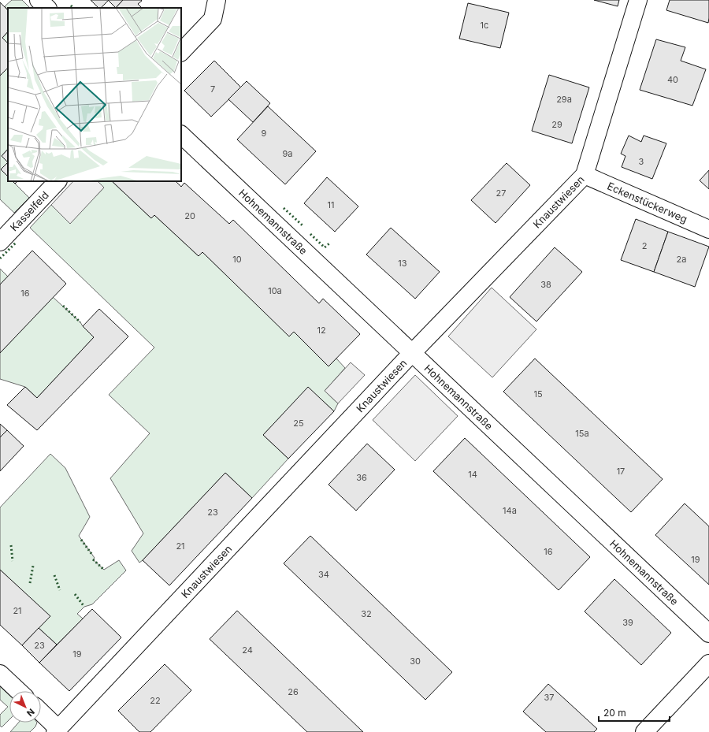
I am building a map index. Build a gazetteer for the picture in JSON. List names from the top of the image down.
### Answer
{
  "streets": {
    "street": [
      "Knaustwiesen",
      "Eckenstückerweg",
      "Kasselfeld",
      "Hohnemannstraße"
    ]
  },
  "crossings": [
    ["Knaustwiesen", "Eckenstückerweg"],
    ["Knaustwiesen", "Hohnemannstraße"]
  ],
  "house_numbers": [
    "1c",
    "40",
    "7",
    "29a",
    "29",
    "9",
    "9a",
    "3",
    "27",
    "11",
    "20",
    "2",
    "10",
    "2a",
    "13",
    "38",
    "10a",
    "16",
    "12",
    "15",
    "25",
    "15a",
    "17",
    "14",
    "36",
    "14a",
    "23",
    "21",
    "16",
    "19",
    "34",
    "21",
    "32",
    "39",
    "23",
    "24",
    "19",
    "30",
    "26",
    "37",
    "22"
  ],
  "scale_bar": "20 m",
  "north": "bottom right"
}
